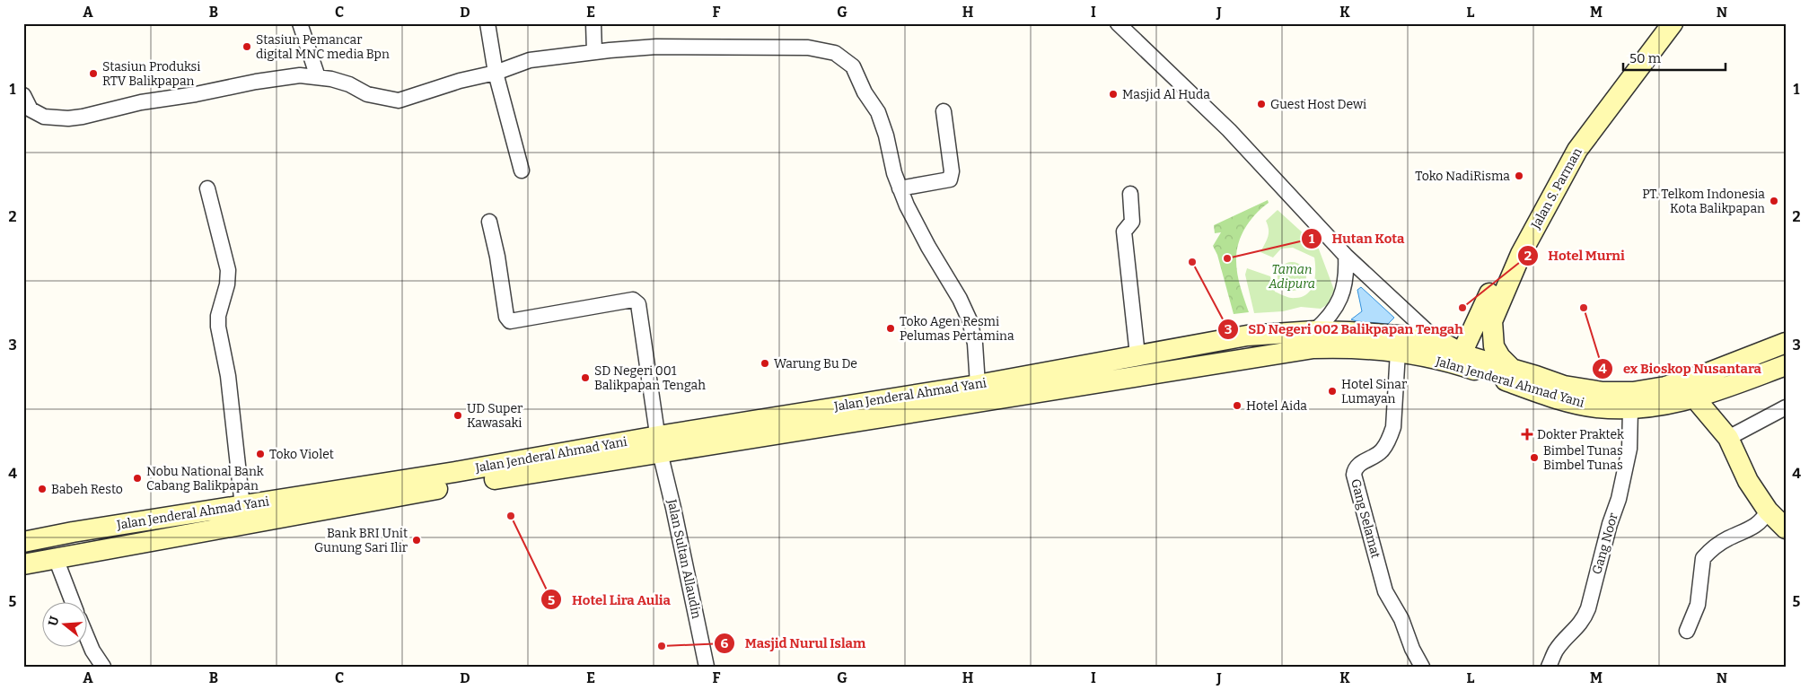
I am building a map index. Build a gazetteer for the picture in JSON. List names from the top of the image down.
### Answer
{
  "streets": {
    "main road": ["Jalan S. Parman", "Jalan Jenderal Ahmad Yani"],
    "street": ["Gang Selamat", "Gang Noor", "Jalan Sultan Allaudin"]
  },
  "crossings": [
    ["Jalan S. Parman", "Jalan Jenderal Ahmad Yani"],
    ["Jalan Jenderal Ahmad Yani", "Gang Selamat"],
    ["Jalan Jenderal Ahmad Yani", "Gang Noor"],
    ["Jalan Jenderal Ahmad Yani", "Jalan Sultan Allaudin"]
  ],
  "parks": ["Taman Adipura"],
  "places": {
    "other": [
      "Stasiun Pemancar digital MNC media Bpn",
      "Stasiun Produksi RTV Balikpapan",
      "Masjid Al Huda",
      "Guest Host Dewi",
      "Toko NadiRisma",
      "PT. Telkom Indonesia Kota Balikpapan",
      "Hutan Kota",
      "SD Negeri 002 Balikpapan Tengah",
      "Hotel Murni",
      "ex Bioskop Nusantara",
      "Toko Agen Resmi Pelumas Pertamina",
      "Warung Bu De",
      "SD Negeri 001 Balikpapan Tengah",
      "Hotel Sinar Lumayan",
      "Hotel Aida",
      "UD Super Kawasaki",
      "Toko Violet",
      "Bimbel Tunas Bimbel Tunas",
      "Nobu National Bank Cabang Balikpapan",
      "Babeh Resto",
      "Hotel Lira Aulia",
      "Bank BRI Unit Gunung Sari Ilir",
      "Masjid Nurul Islam"
    ],
    "health": ["Dokter Praktek"]
  },
  "scale_bar": "50 m",
  "north": "left",
  "grid": {
    "columns": [
      "A",
      "B",
      "C",
      "D",
      "E",
      "F",
      "G",
      "H",
      "I",
      "J",
      "K",
      "L",
      "M",
      "N"
    ],
    "rows": [
      "1",
      "2",
      "3",
      "4",
      "5"
    ]
  }
}
